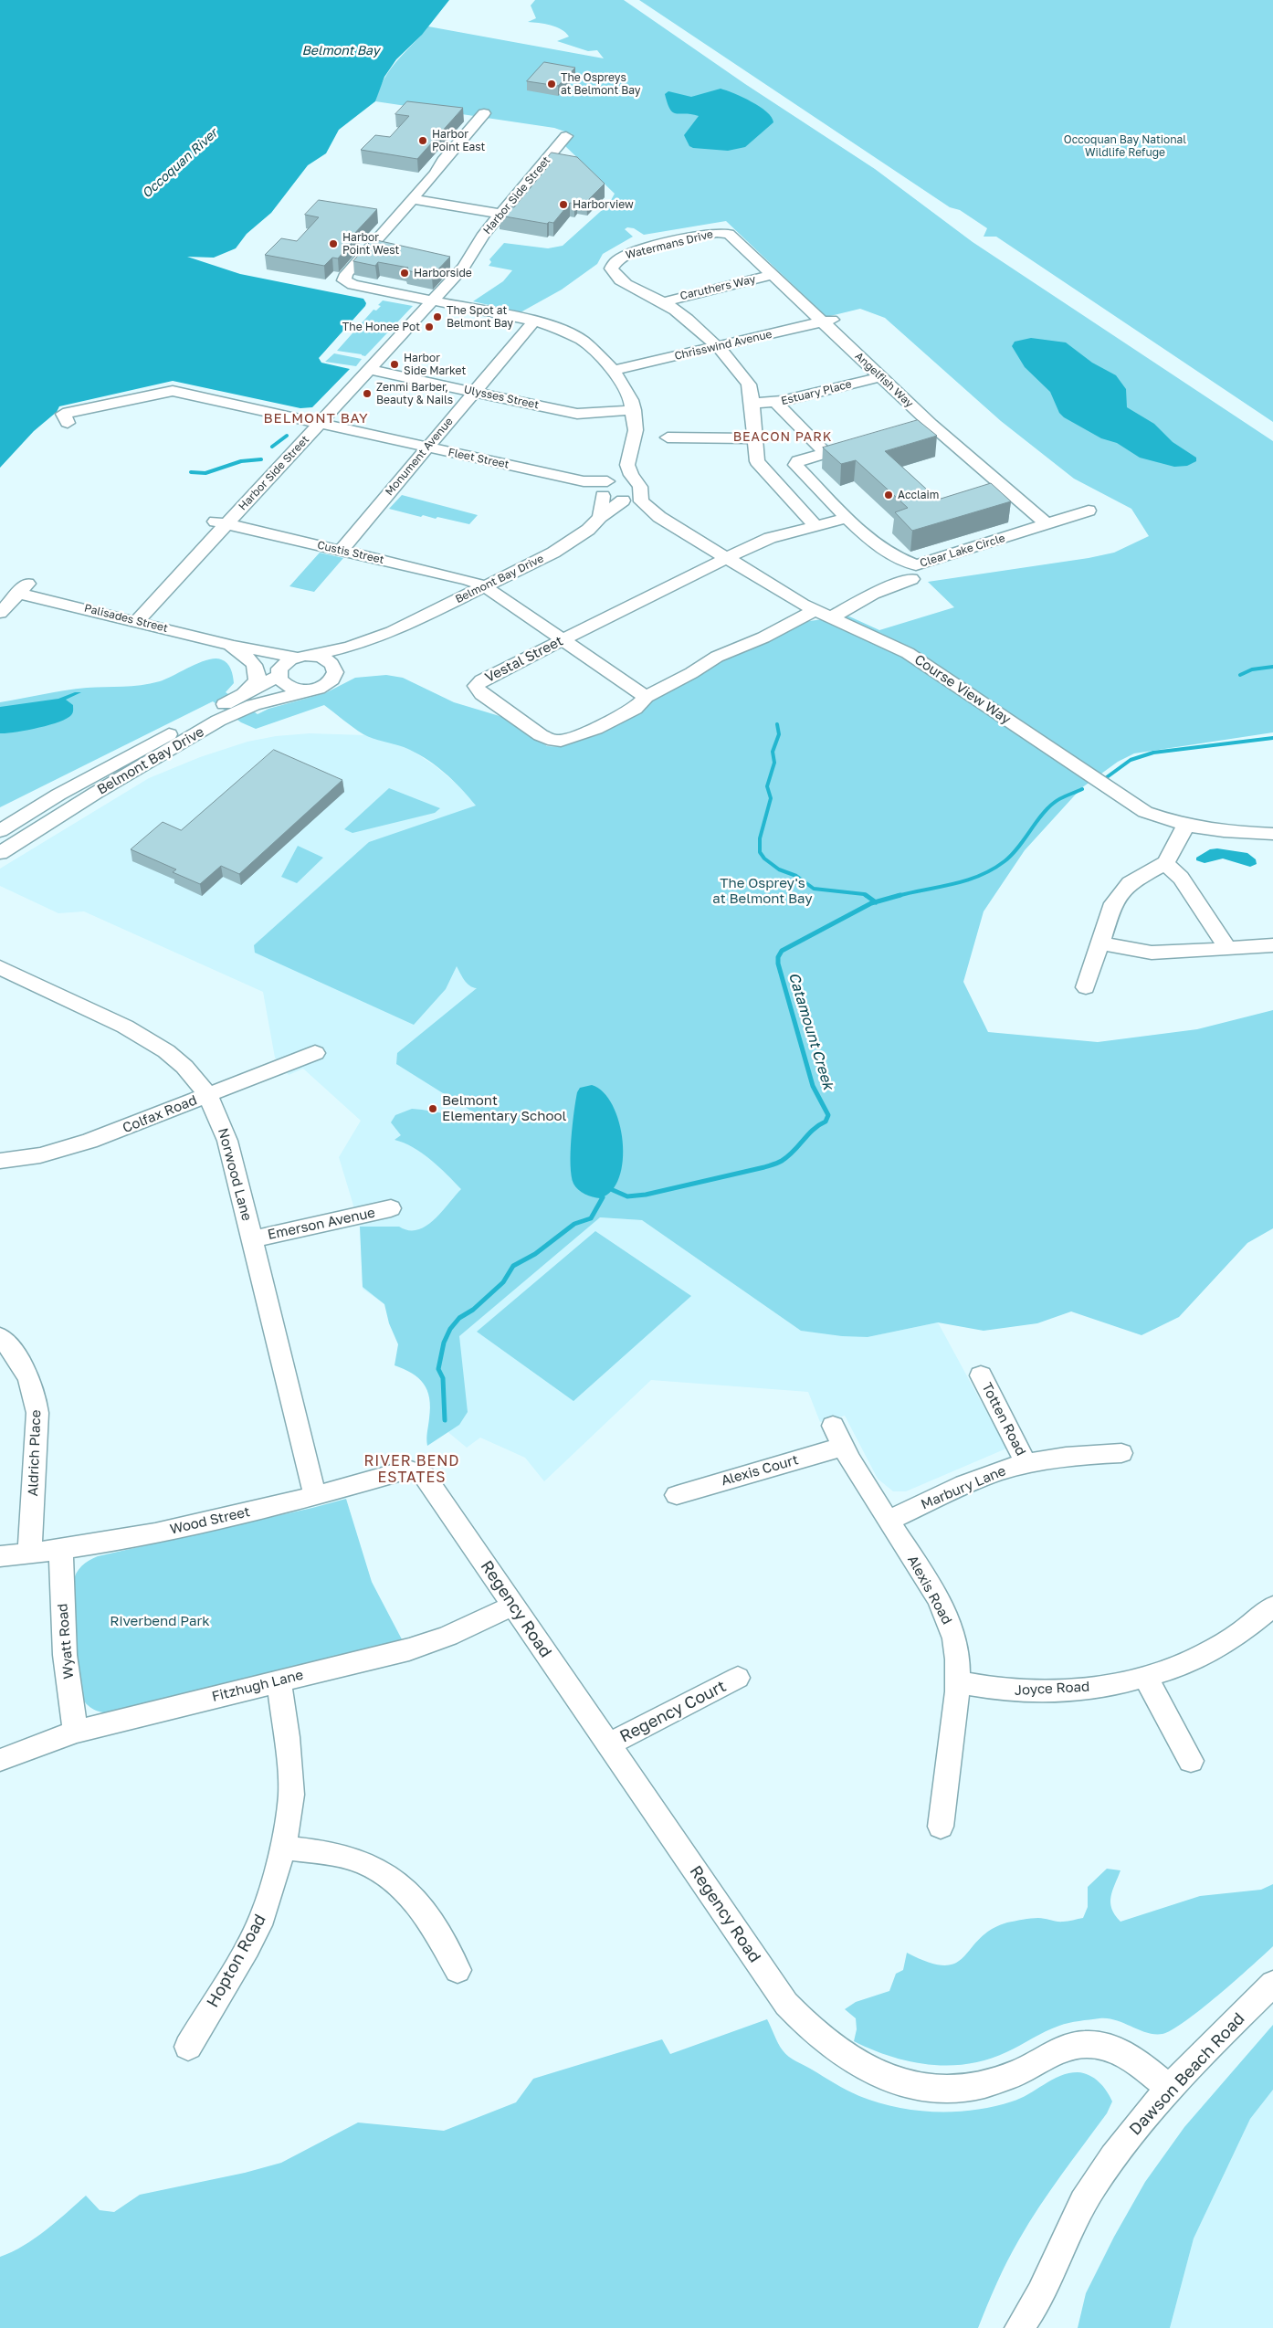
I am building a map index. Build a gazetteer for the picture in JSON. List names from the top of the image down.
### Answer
{
  "streets": {
    "street": [
      "Harbor Side Street",
      "Watermans Drive",
      "Caruthers Way",
      "Chrisswind Avenue",
      "Angelfish Way",
      "Estuary Place",
      "Ulysses Street",
      "Monument Avenue",
      "Fleet Street",
      "Clear Lake Circle",
      "Custis Street",
      "Belmont Bay Drive",
      "Palisades Street",
      "Vestal Street",
      "Course View Way",
      "Colfax Road",
      "Norwood Lane",
      "Emerson Avenue",
      "Totten Road",
      "Aldrich Place",
      "Alexis Court",
      "Marbury Lane",
      "Wood Street",
      "Alexis Road",
      "Regency Road",
      "Wyatt Road",
      "Fitzhugh Lane",
      "Joyce Road",
      "Regency Court",
      "Hopton Road",
      "Dawson Beach Road"
    ]
  },
  "crossings": [
    ["Harbor Side Street", "Ulysses Street"],
    ["Harbor Side Street", "Fleet Street"],
    ["Harbor Side Street", "Custis Street"],
    ["Harbor Side Street", "Palisades Street"],
    ["Watermans Drive", "Caruthers Way"],
    ["Watermans Drive", "Chrisswind Avenue"],
    ["Watermans Drive", "Angelfish Way"],
    ["Watermans Drive", "Estuary Place"],
    ["Caruthers Way", "Angelfish Way"],
    ["Chrisswind Avenue", "Angelfish Way"],
    ["Angelfish Way", "Estuary Place"],
    ["Angelfish Way", "Clear Lake Circle"],
    ["Ulysses Street", "Monument Avenue"],
    ["Monument Avenue", "Fleet Street"],
    ["Monument Avenue", "Custis Street"],
    ["Custis Street", "Belmont Bay Drive"],
    ["Custis Street", "Vestal Street"],
    ["Belmont Bay Drive", "Palisades Street"],
    ["Belmont Bay Drive", "Course View Way"],
    ["Vestal Street", "Course View Way"],
    ["Colfax Road", "Norwood Lane"],
    ["Norwood Lane", "Emerson Avenue"],
    ["Norwood Lane", "Wood Street"],
    ["Totten Road", "Marbury Lane"],
    ["Aldrich Place", "Wood Street"],
    ["Alexis Court", "Alexis Road"],
    ["Marbury Lane", "Alexis Road"],
    ["Wood Street", "Regency Road"],
    ["Wood Street", "Wyatt Road"],
    ["Alexis Road", "Joyce Road"],
    ["Regency Road", "Fitzhugh Lane"],
    ["Regency Road", "Regency Court"],
    ["Regency Road", "Dawson Beach Road"],
    ["Wyatt Road", "Fitzhugh Lane"],
    ["Fitzhugh Lane", "Hopton Road"]
  ],
  "districts": ["BELMONT BAY", "BEACON PARK", "RIVER BEND ESTATES"],
  "water": ["Belmont Bay", "Occoquan River", "Catamount Creek"],
  "parks": ["Occoquan Bay National Wildlife Refuge", "The Osprey's at Belmont Bay", "Riverbend Park"],
  "places": [
    "The Ospreys at Belmont Bay",
    "Harbor Point East",
    "Harborview",
    "Harbor Point West",
    "Harborside",
    "The Spot at Belmont Bay",
    "The Honee Pot",
    "Harbor Side Market",
    "Zenmi Barber, Beauty & Nails",
    "Acclaim",
    "Belmont Elementary School"
  ]
}
